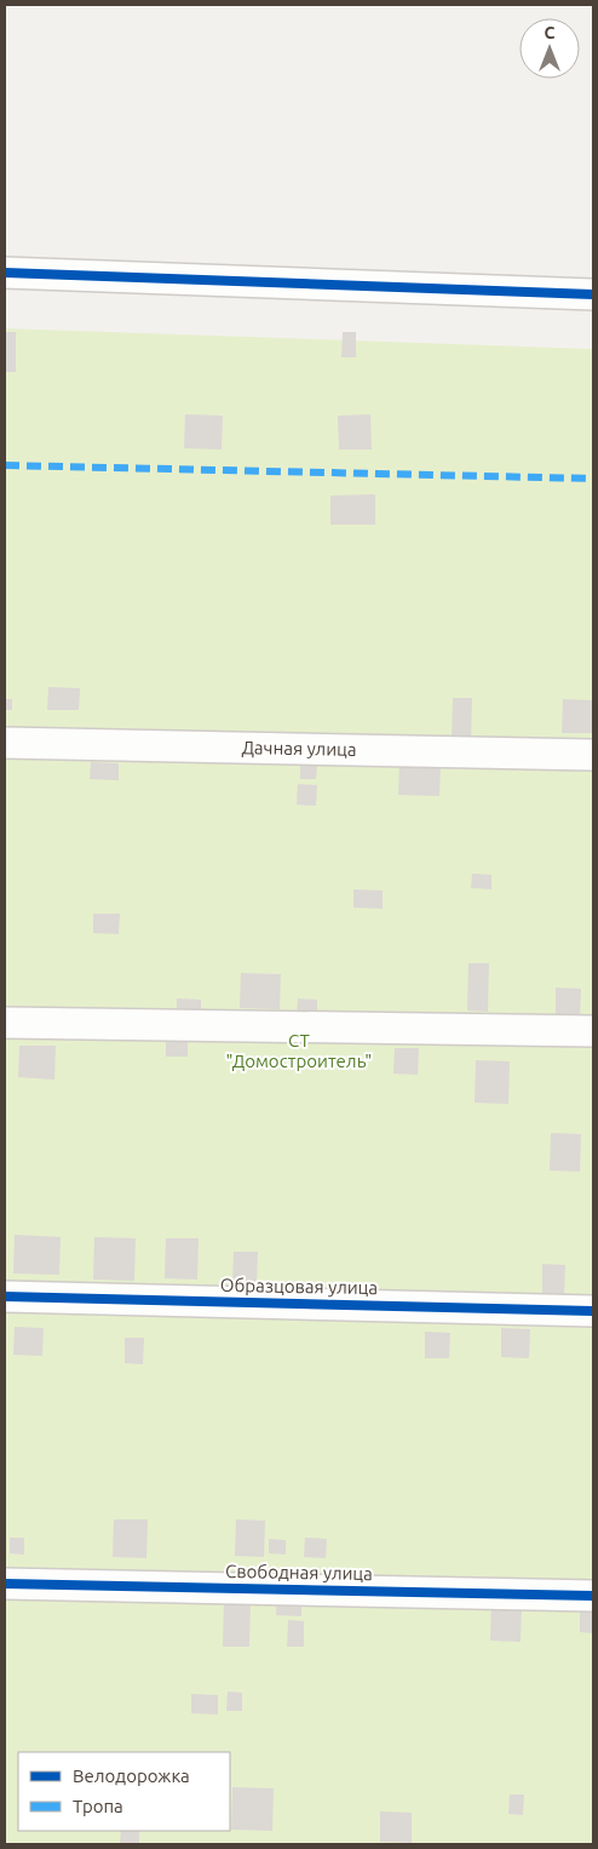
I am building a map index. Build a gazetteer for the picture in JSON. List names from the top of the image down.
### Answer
{
  "streets": {
    "street": ["Дачная улица", "Образцовая улица", "Свободная улица"]
  },
  "parks": ["СТ \"Домостроитель\""],
  "legend": ["Велодорожка", "Тропа"],
  "north": "top"
}
